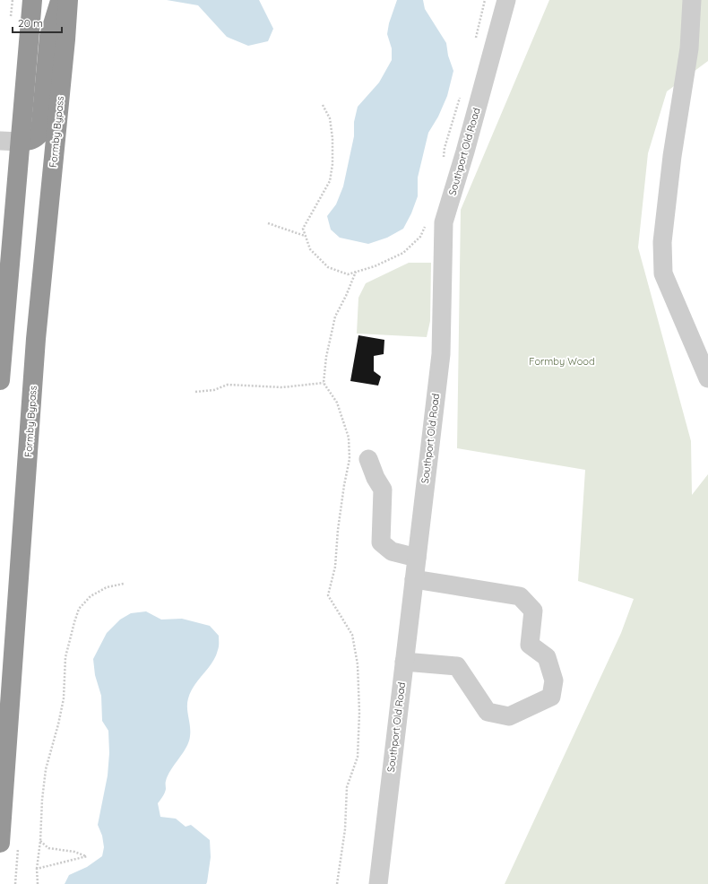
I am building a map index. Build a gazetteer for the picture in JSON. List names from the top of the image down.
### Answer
{
  "streets": {
    "highway": ["Formby Bypass"],
    "street": ["Southport Old Road"]
  },
  "parks": ["Formby Wood"],
  "scale_bar": "20 m"
}
